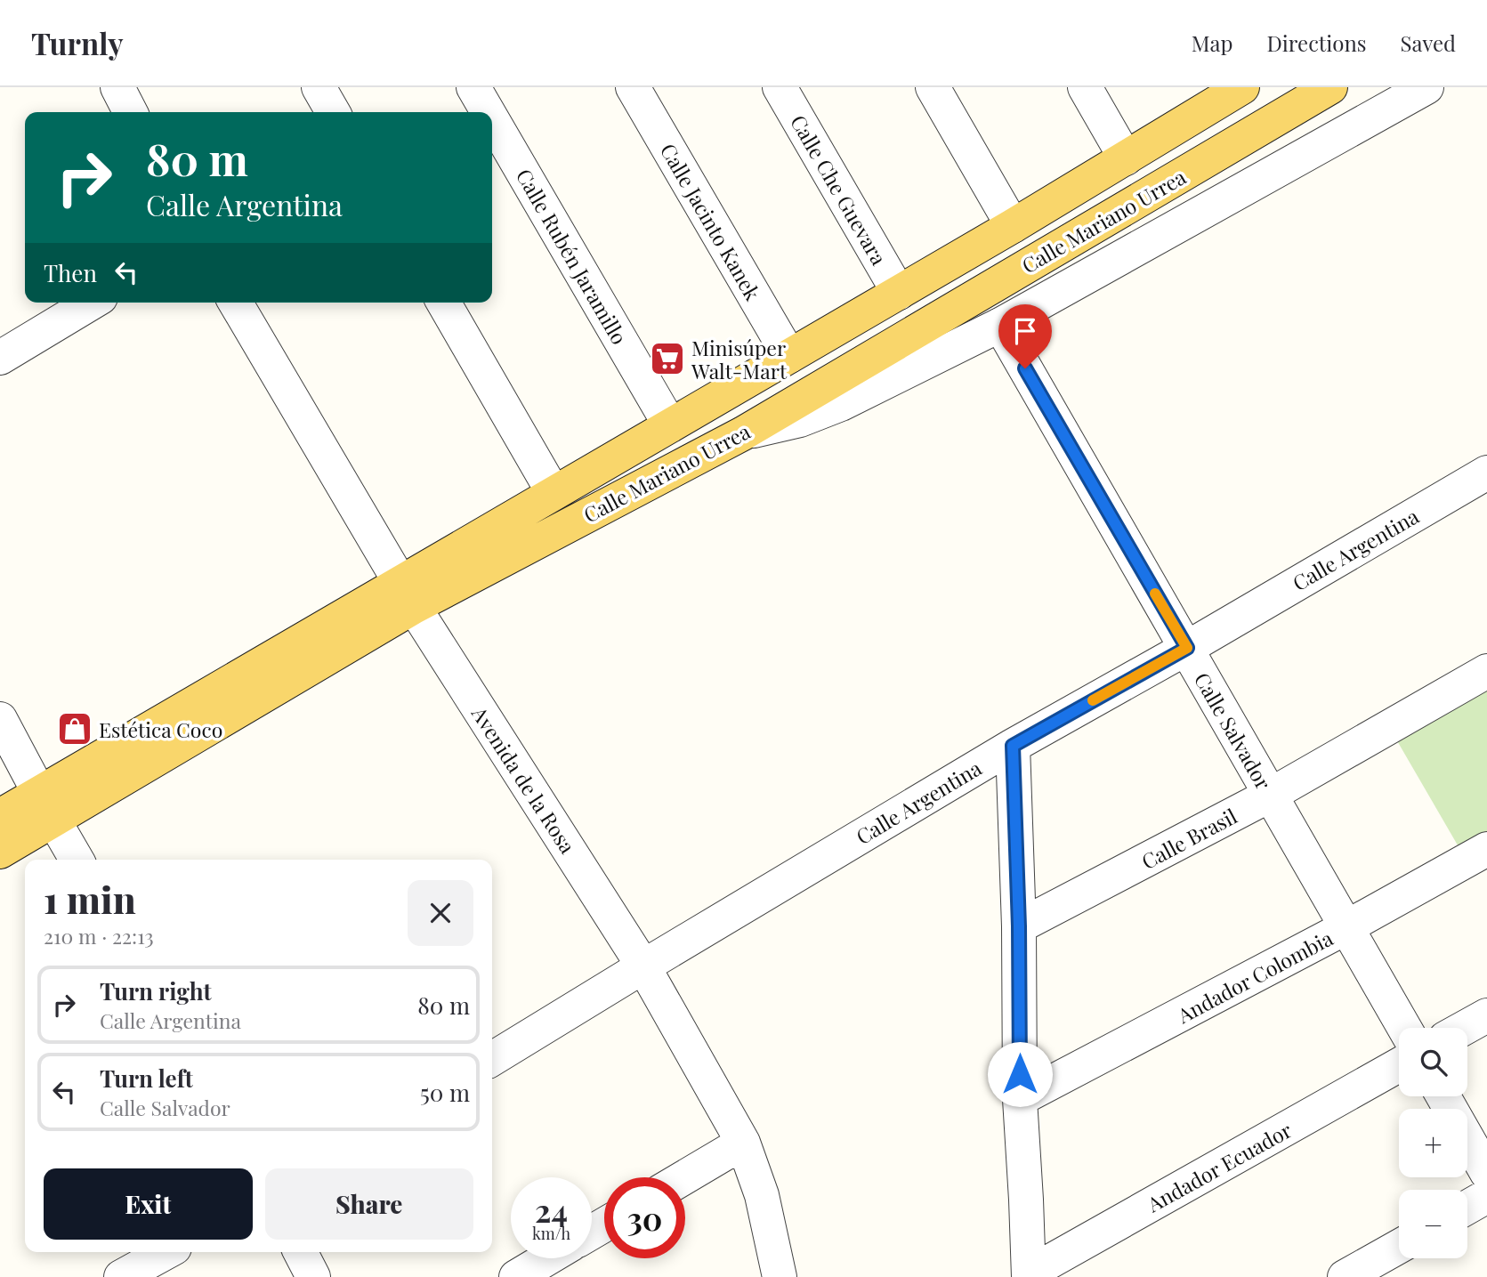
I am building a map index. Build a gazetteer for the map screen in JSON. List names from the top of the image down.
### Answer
{
  "streets": {
    "main road": ["Calle Mariano Urrea"],
    "street": [
      "Calle Che Guevara",
      "Calle Jacinto Kanek",
      "Calle Rubén Jaramillo",
      "Calle Argentina",
      "Calle Salvador",
      "Avenida de la Rosa",
      "Calle Brasil",
      "Andador Colombia",
      "Andador Ecuador"
    ]
  },
  "crossings": [
    ["Calle Che Guevara", "Calle Mariano Urrea"],
    ["Calle Mariano Urrea", "Calle Jacinto Kanek"],
    ["Calle Mariano Urrea", "Calle Rubén Jaramillo"],
    ["Calle Mariano Urrea", "Avenida de la Rosa"],
    ["Calle Argentina", "Calle Salvador"],
    ["Calle Argentina", "Avenida de la Rosa"],
    ["Calle Salvador", "Calle Brasil"],
    ["Calle Salvador", "Andador Colombia"]
  ],
  "places": {
    "supermarket": ["Minisúper Walt-Mart"],
    "shop": ["Estética Coco"]
  },
  "page": {
    "header": "Turnly",
    "nav": ["Map", "Directions", "Saved"],
    "turn": ["80 m", "Calle Argentina"],
    "then": "Then",
    "heading": ["1 min", "210 m · 22:13"],
    "list": [
      {
        "name": "Turn right",
        "note": "Calle Argentina",
        "value": "80 m"
      },
      {
        "name": "Turn left",
        "note": "Calle Salvador",
        "value": "50 m"
      }
    ],
    "map_buttons": ["+", "−"],
    "buttons": ["Exit", "Share"],
    "speed": "24 km/h",
    "limit": "30"
  }
}
